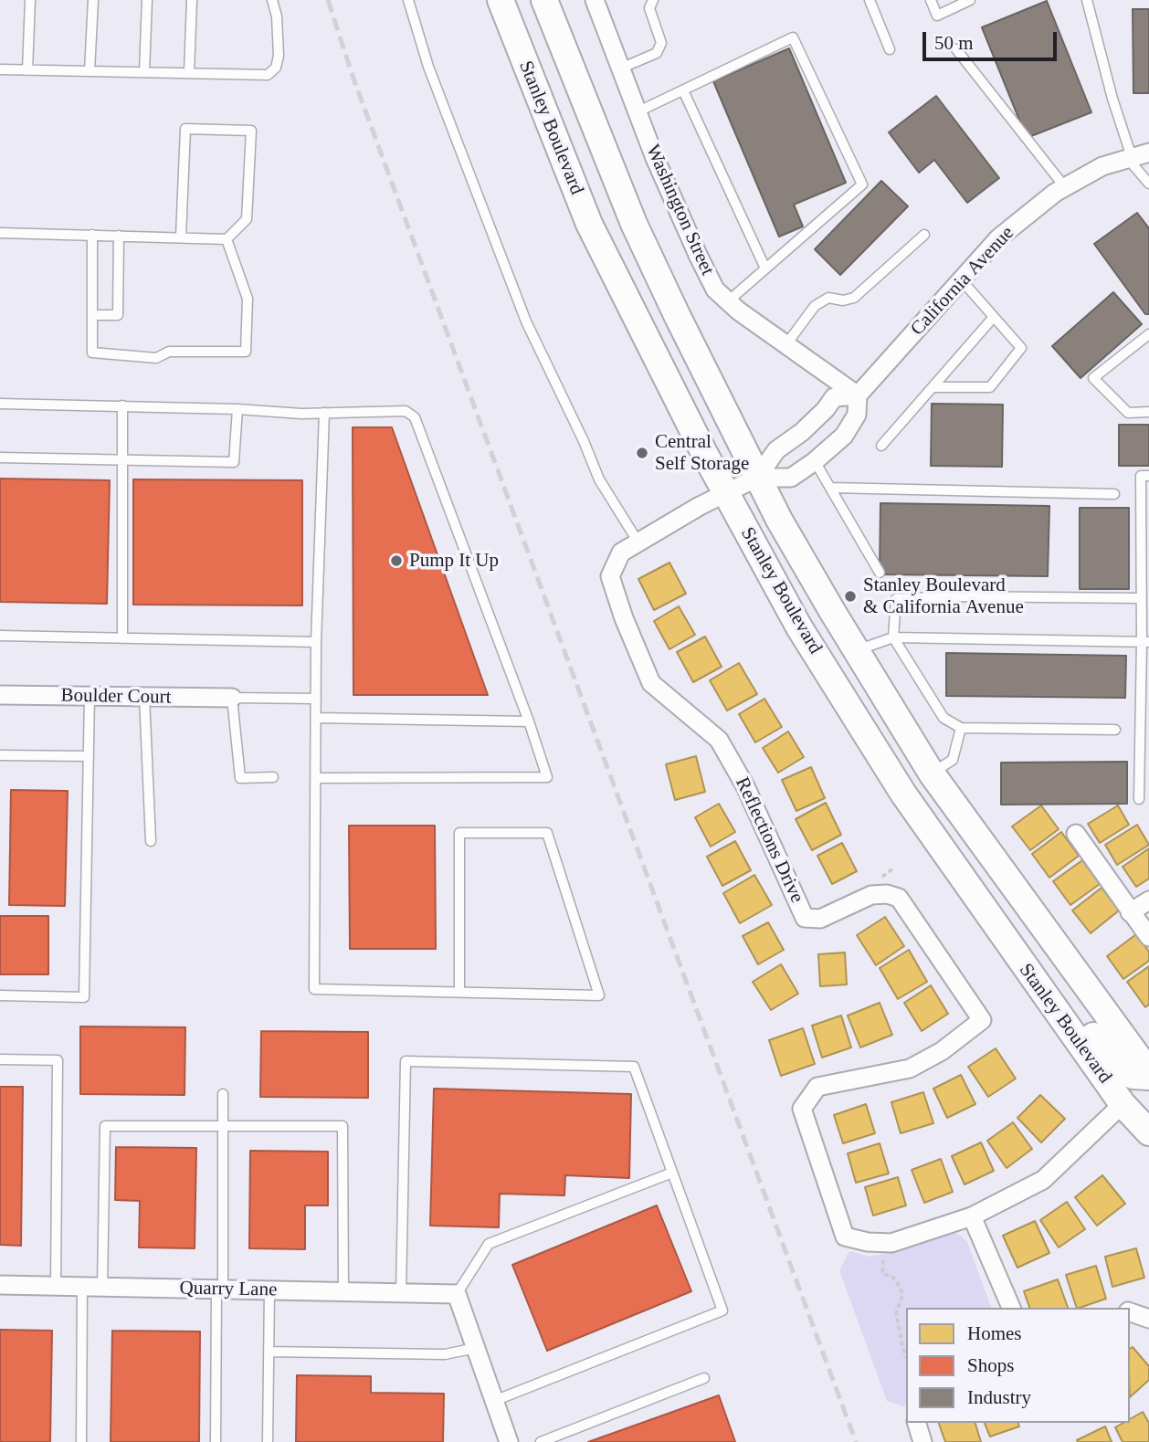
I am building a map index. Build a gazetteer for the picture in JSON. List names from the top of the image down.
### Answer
{
  "streets": {
    "main road": ["Stanley Boulevard"],
    "street": [
      "Washington Street",
      "California Avenue",
      "Boulder Court",
      "Reflections Drive",
      "Quarry Lane"
    ]
  },
  "crossings": [
    ["Stanley Boulevard", "California Avenue"],
    ["Stanley Boulevard", "Reflections Drive"],
    ["Washington Street", "California Avenue"],
    ["California Avenue", "Reflections Drive"]
  ],
  "places": ["Central Self Storage", "Pump It Up", "Stanley Boulevard & California Avenue"],
  "legend": ["Homes", "Shops", "Industry"],
  "scale_bar": "50 m"
}
